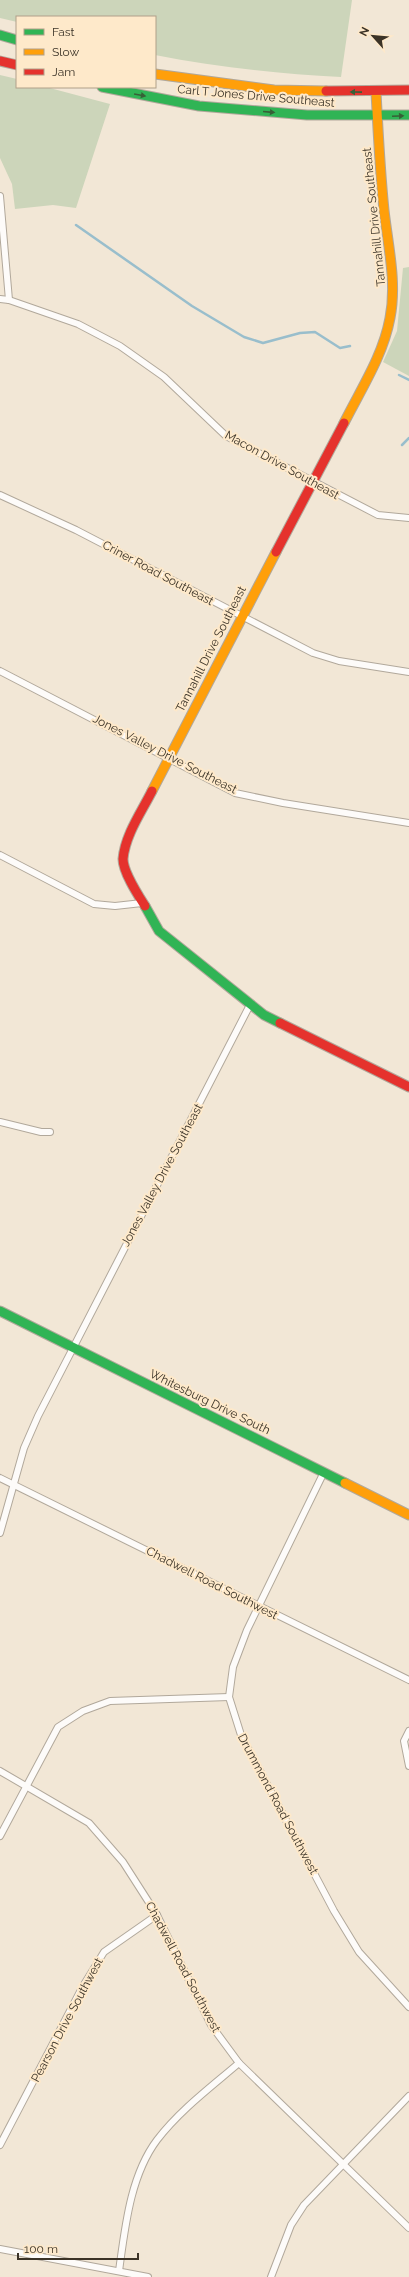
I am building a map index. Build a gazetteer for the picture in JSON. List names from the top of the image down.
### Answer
{
  "streets": {
    "street": [
      "Carl T Jones Drive Southeast",
      "Tannahill Drive Southeast",
      "Macon Drive Southeast",
      "Criner Road Southeast",
      "Jones Valley Drive Southeast",
      "Whitesburg Drive South",
      "Chadwell Road Southwest",
      "Drummond Road Southwest",
      "Pearson Drive Southwest"
    ]
  },
  "crossings": [
    ["Carl T Jones Drive Southeast", "Tannahill Drive Southeast"],
    ["Tannahill Drive Southeast", "Macon Drive Southeast"],
    ["Tannahill Drive Southeast", "Criner Road Southeast"],
    ["Tannahill Drive Southeast", "Jones Valley Drive Southeast"],
    ["Jones Valley Drive Southeast", "Whitesburg Drive South"],
    ["Jones Valley Drive Southeast", "Chadwell Road Southwest"],
    ["Whitesburg Drive South", "Drummond Road Southwest"],
    ["Chadwell Road Southwest", "Drummond Road Southwest"],
    ["Chadwell Road Southwest", "Pearson Drive Southwest"]
  ],
  "legend": ["Fast", "Slow", "Jam"],
  "scale_bar": "100 m",
  "north": "top left"
}
